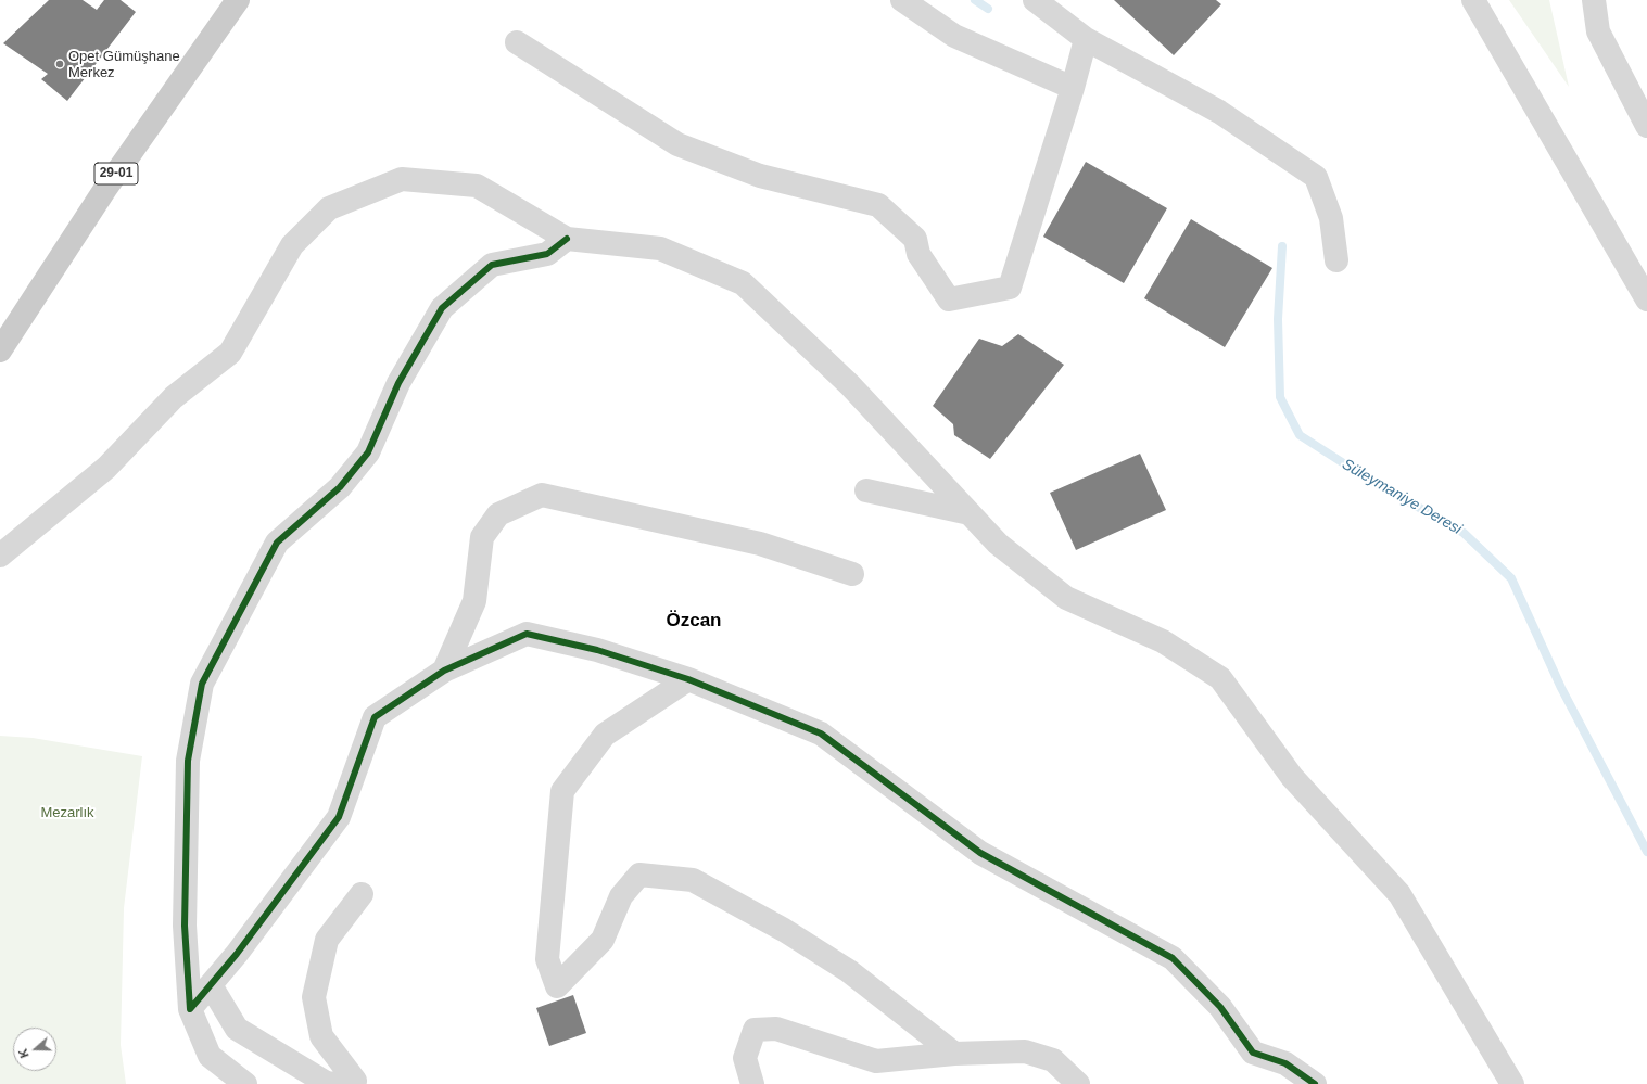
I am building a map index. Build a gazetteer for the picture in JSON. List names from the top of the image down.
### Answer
{
  "streets": {
    "main road": ["29-01"]
  },
  "districts": ["Özcan"],
  "water": ["Süleymaniye Deresi"],
  "parks": ["Mezarlık"],
  "places": ["Opet Gümüşhane Merkez"],
  "north": "left"
}
